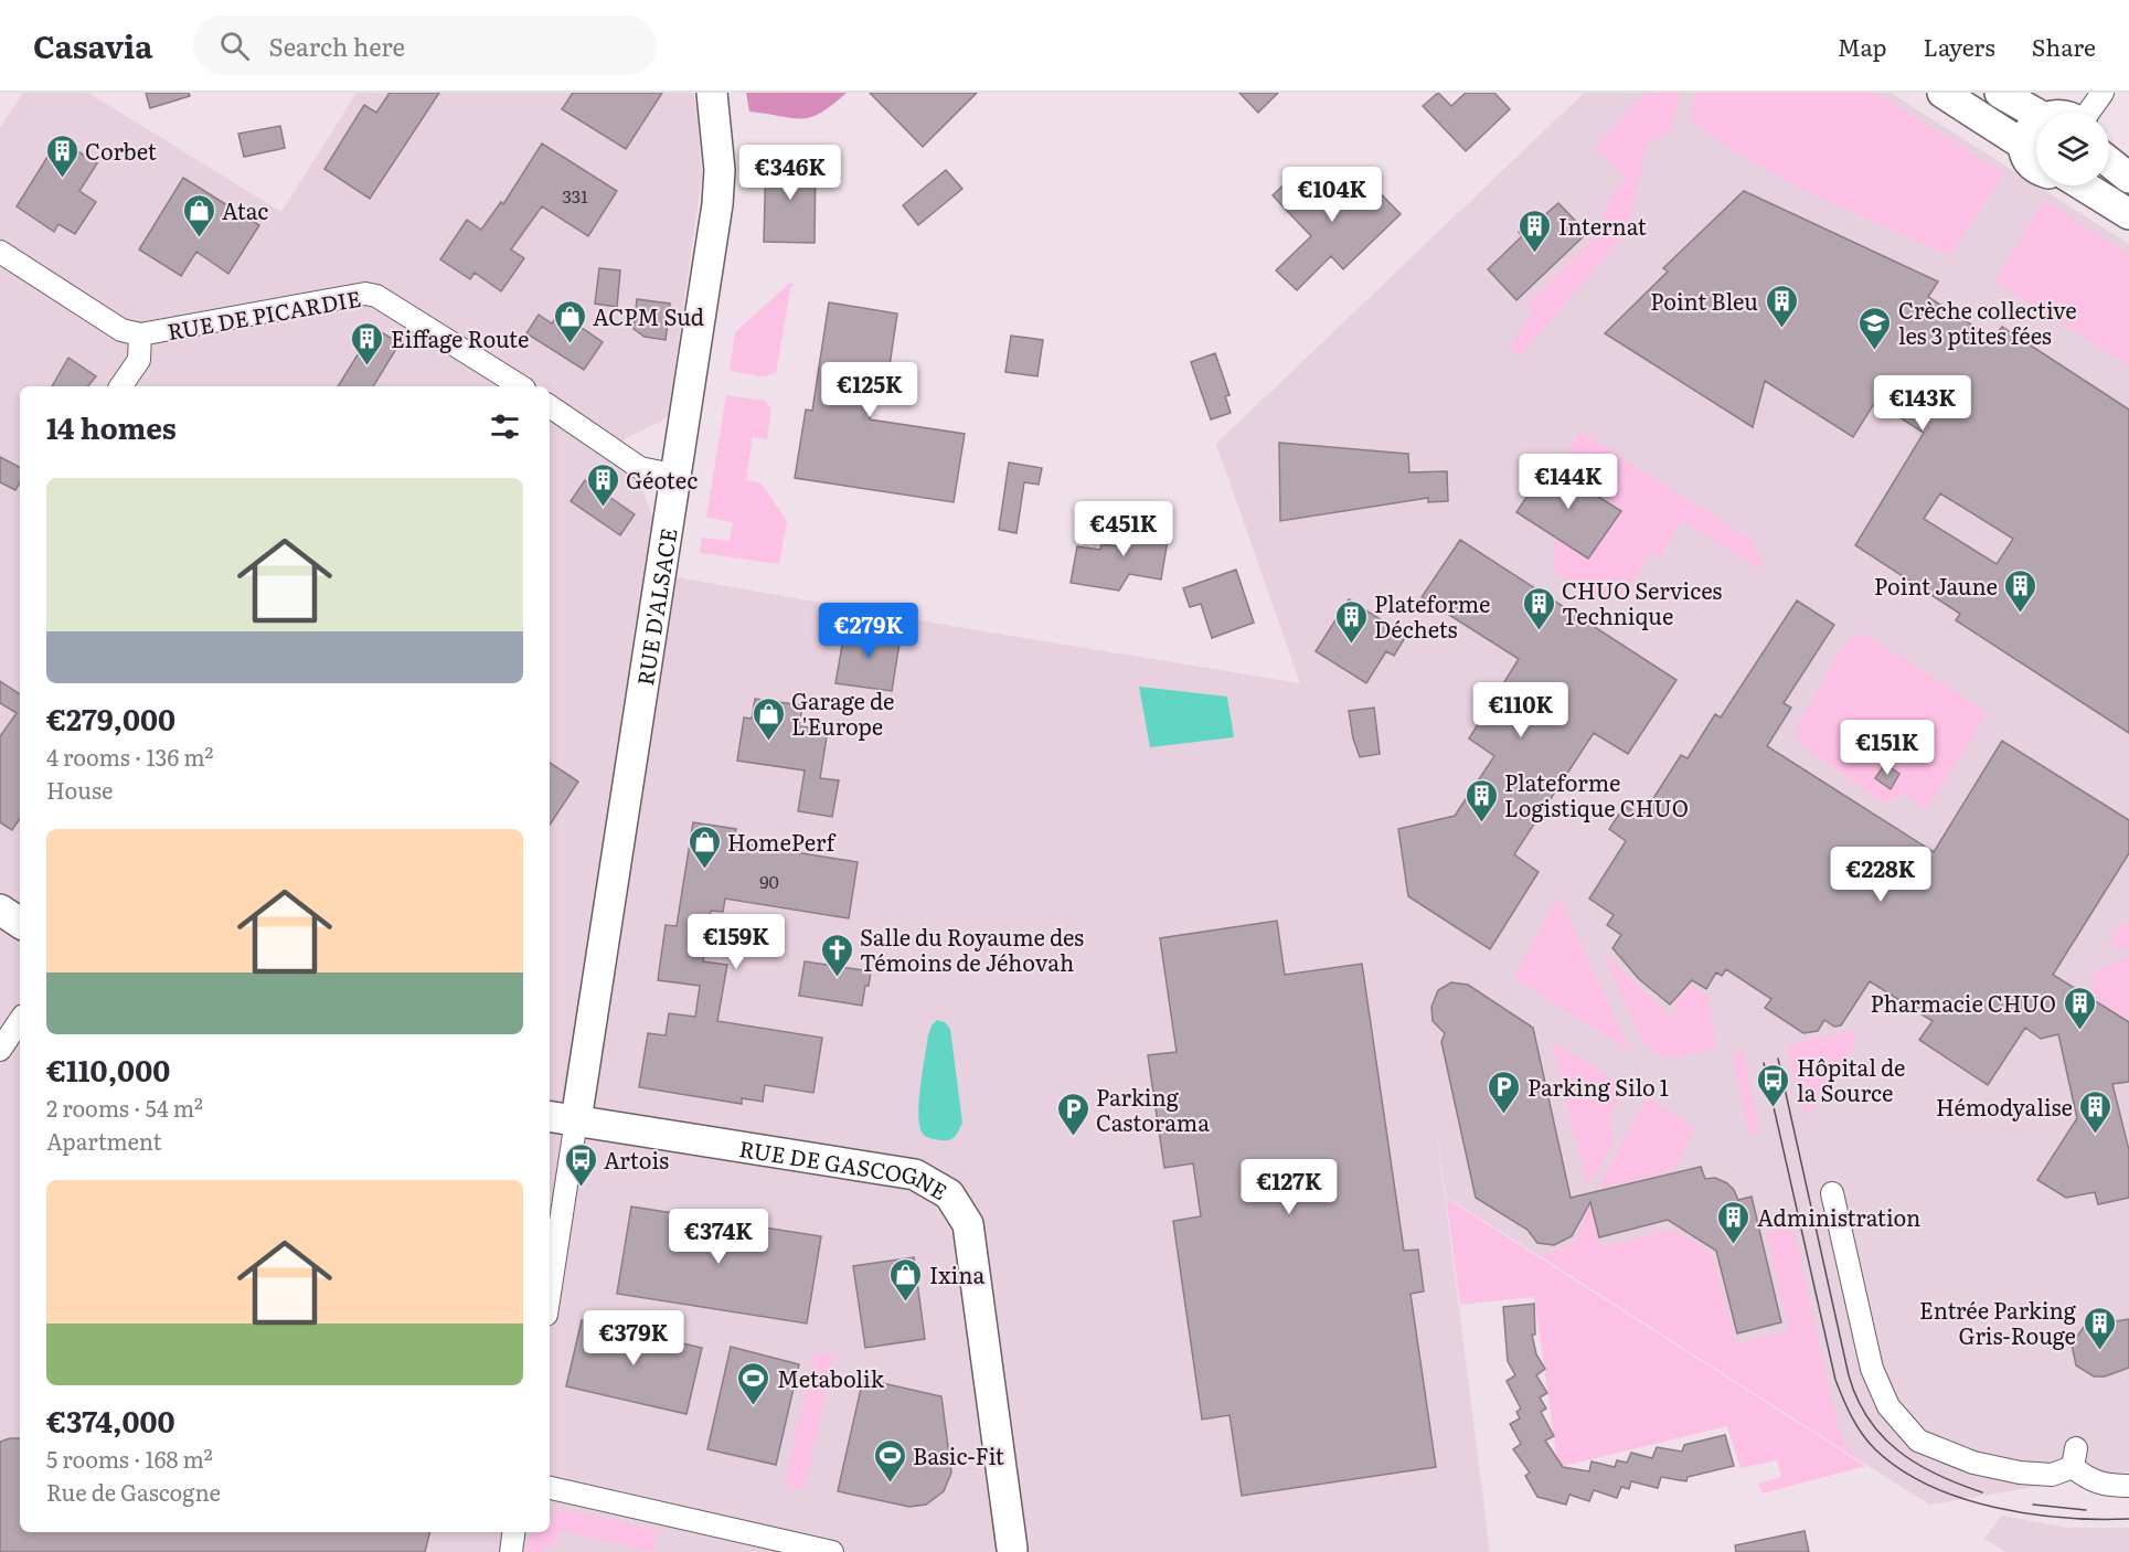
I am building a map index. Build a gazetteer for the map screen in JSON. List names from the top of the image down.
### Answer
{
  "streets": {
    "street": ["RUE DE PICARDIE", "RUE D'ALSACE", "RUE DE GASCOGNE"]
  },
  "crossings": [
    ["RUE D'ALSACE", "RUE DE GASCOGNE"]
  ],
  "places": {
    "building": [
      "Corbet",
      "Internat",
      "Point Bleu",
      "Eiffage Route",
      "Géotec",
      "Point Jaune",
      "CHUO Services Technique",
      "Plateforme Déchets",
      "Plateforme Logistique CHUO",
      "Pharmacie CHUO",
      "Hémodyalise",
      "Administration",
      "Entrée Parking Gris-Rouge"
    ],
    "shop": [
      "Atac",
      "ACPM Sud",
      "Garage de L'Europe",
      "HomePerf",
      "Ixina"
    ],
    "school or university": ["Crèche collective les 3 ptites fées"],
    "church": ["Salle du Royaume des Témoins de Jéhovah"],
    "bus stop": ["Hôpital de la Source", "Artois"],
    "parking": ["Parking Silo 1", "Parking Castorama"],
    "sports": ["Metabolik", "Basic-Fit"]
  },
  "house_numbers": ["331", "90"],
  "page": {
    "header": "Casavia",
    "search": "Search here",
    "nav": ["Map", "Layers", "Share"],
    "price": [
      "€346K",
      "€104K",
      "€125K",
      "€143K",
      "€144K",
      "€451K",
      "€279K",
      "€110K",
      "€151K",
      "€228K",
      "€159K",
      "€127K",
      "€374K",
      "€379K"
    ],
    "heading": "14 homes",
    "list": [
      {
        "name": "€279,000",
        "note": "4 rooms · 136 m² · House"
      },
      {
        "name": "€110,000",
        "note": "2 rooms · 54 m² · Apartment"
      },
      {
        "name": "€374,000",
        "note": "5 rooms · 168 m² · Rue de Gascogne"
      }
    ]
  }
}
